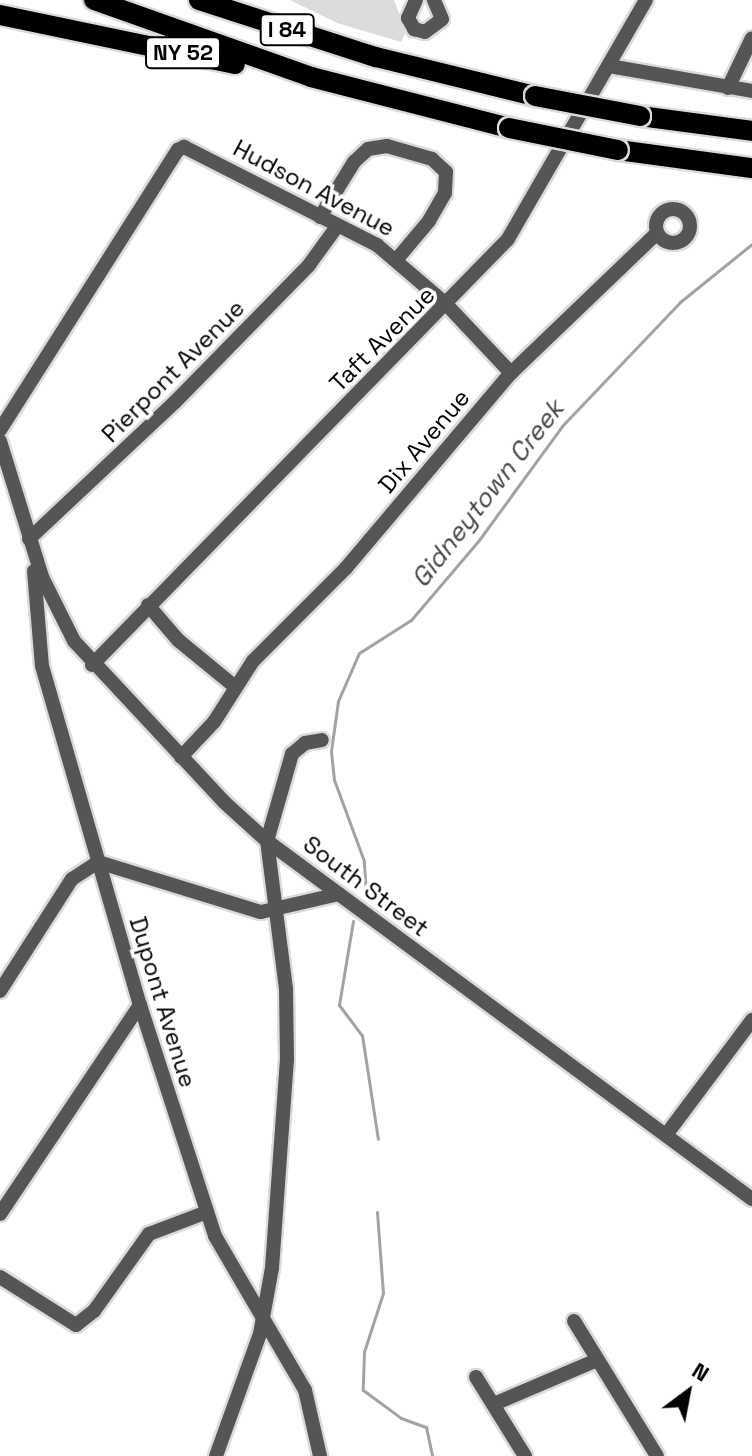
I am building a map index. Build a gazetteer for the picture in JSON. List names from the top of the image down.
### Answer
{
  "streets": {
    "highway": ["I 84", "NY 52"],
    "street": [
      "Hudson Avenue",
      "Taft Avenue",
      "Pierpont Avenue",
      "Dix Avenue",
      "South Street",
      "Dupont Avenue"
    ]
  },
  "crossings": [
    ["I 84", "NY 52"],
    ["Hudson Avenue", "Taft Avenue"],
    ["Hudson Avenue", "Pierpont Avenue"],
    ["Hudson Avenue", "Dix Avenue"],
    ["Taft Avenue", "South Street"],
    ["Pierpont Avenue", "South Street"],
    ["Pierpont Avenue", "Dupont Avenue"],
    ["Dix Avenue", "South Street"],
    ["South Street", "Dupont Avenue"]
  ],
  "water": ["Gidneytown Creek"],
  "north": "top right"
}
